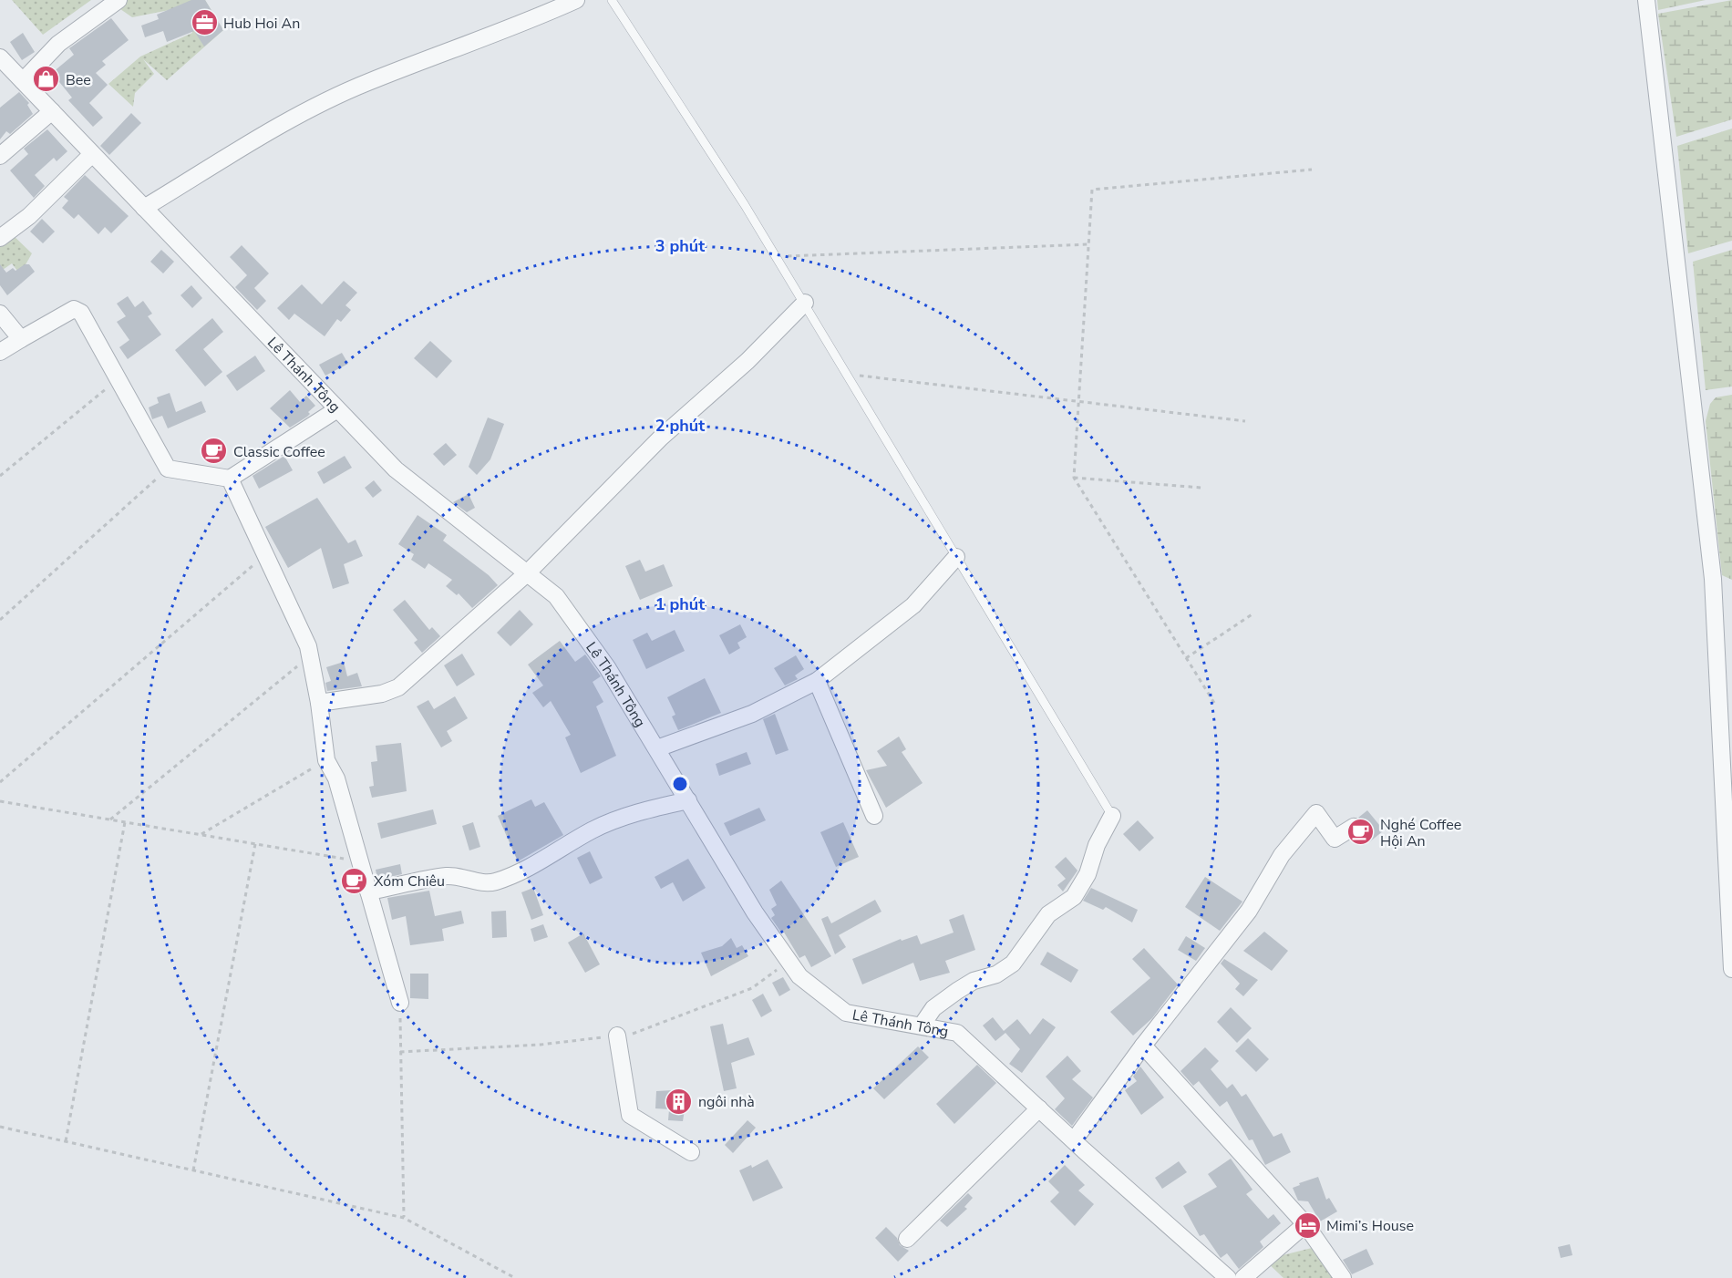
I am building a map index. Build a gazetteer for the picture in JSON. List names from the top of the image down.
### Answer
{
  "streets": {
    "street": ["Lê Thánh Tông"]
  },
  "places": {
    "office": ["Hub Hoi An"],
    "shop": ["Bee"],
    "cafe": ["Classic Coffee", "Nghé Coffee Hội An", "Xóm Chiêu"],
    "building": ["ngôi nhà"],
    "hotel": ["Mimi’s House"]
  },
  "rings": ["3 phút", "2 phút", "1 phút"]
}
